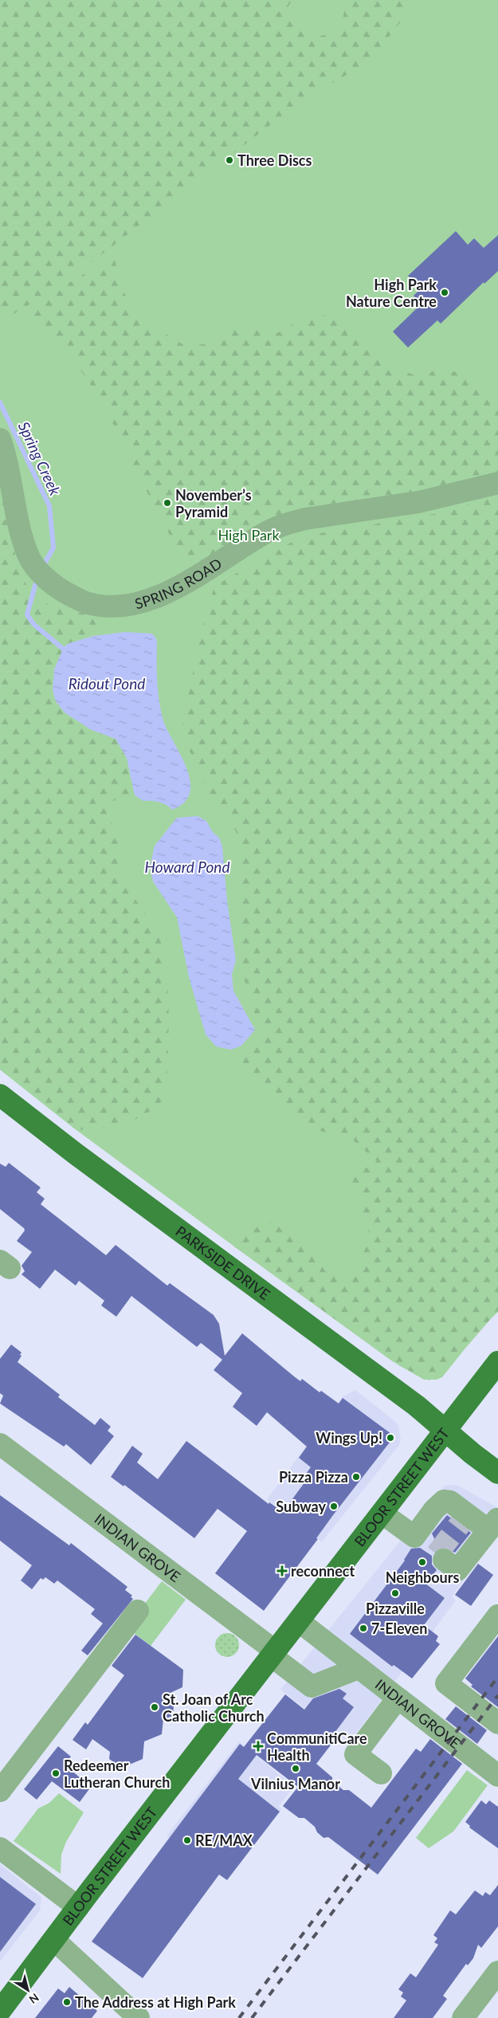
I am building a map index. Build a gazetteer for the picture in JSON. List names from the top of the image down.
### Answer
{
  "streets": {
    "main road": ["PARKSIDE DRIVE", "BLOOR STREET WEST"],
    "street": ["SPRING ROAD", "INDIAN GROVE"]
  },
  "crossings": [
    ["PARKSIDE DRIVE", "BLOOR STREET WEST"],
    ["BLOOR STREET WEST", "INDIAN GROVE"]
  ],
  "water": ["Spring Creek", "Ridout Pond", "Howard Pond"],
  "parks": ["High Park"],
  "places": {
    "other": [
      "Three Discs",
      "High Park Nature Centre",
      "November’s Pyramid",
      "Wings Up!",
      "Pizza Pizza",
      "Subway",
      "Neighbours",
      "Pizzaville",
      "7-Eleven",
      "St. Joan of Arc Catholic Church",
      "Vilnius Manor",
      "Redeemer Lutheran Church",
      "RE/MAX",
      "The Address at High Park"
    ],
    "health": ["reconnect", "CommunitiCare Health"]
  },
  "north": "bottom right"
}
